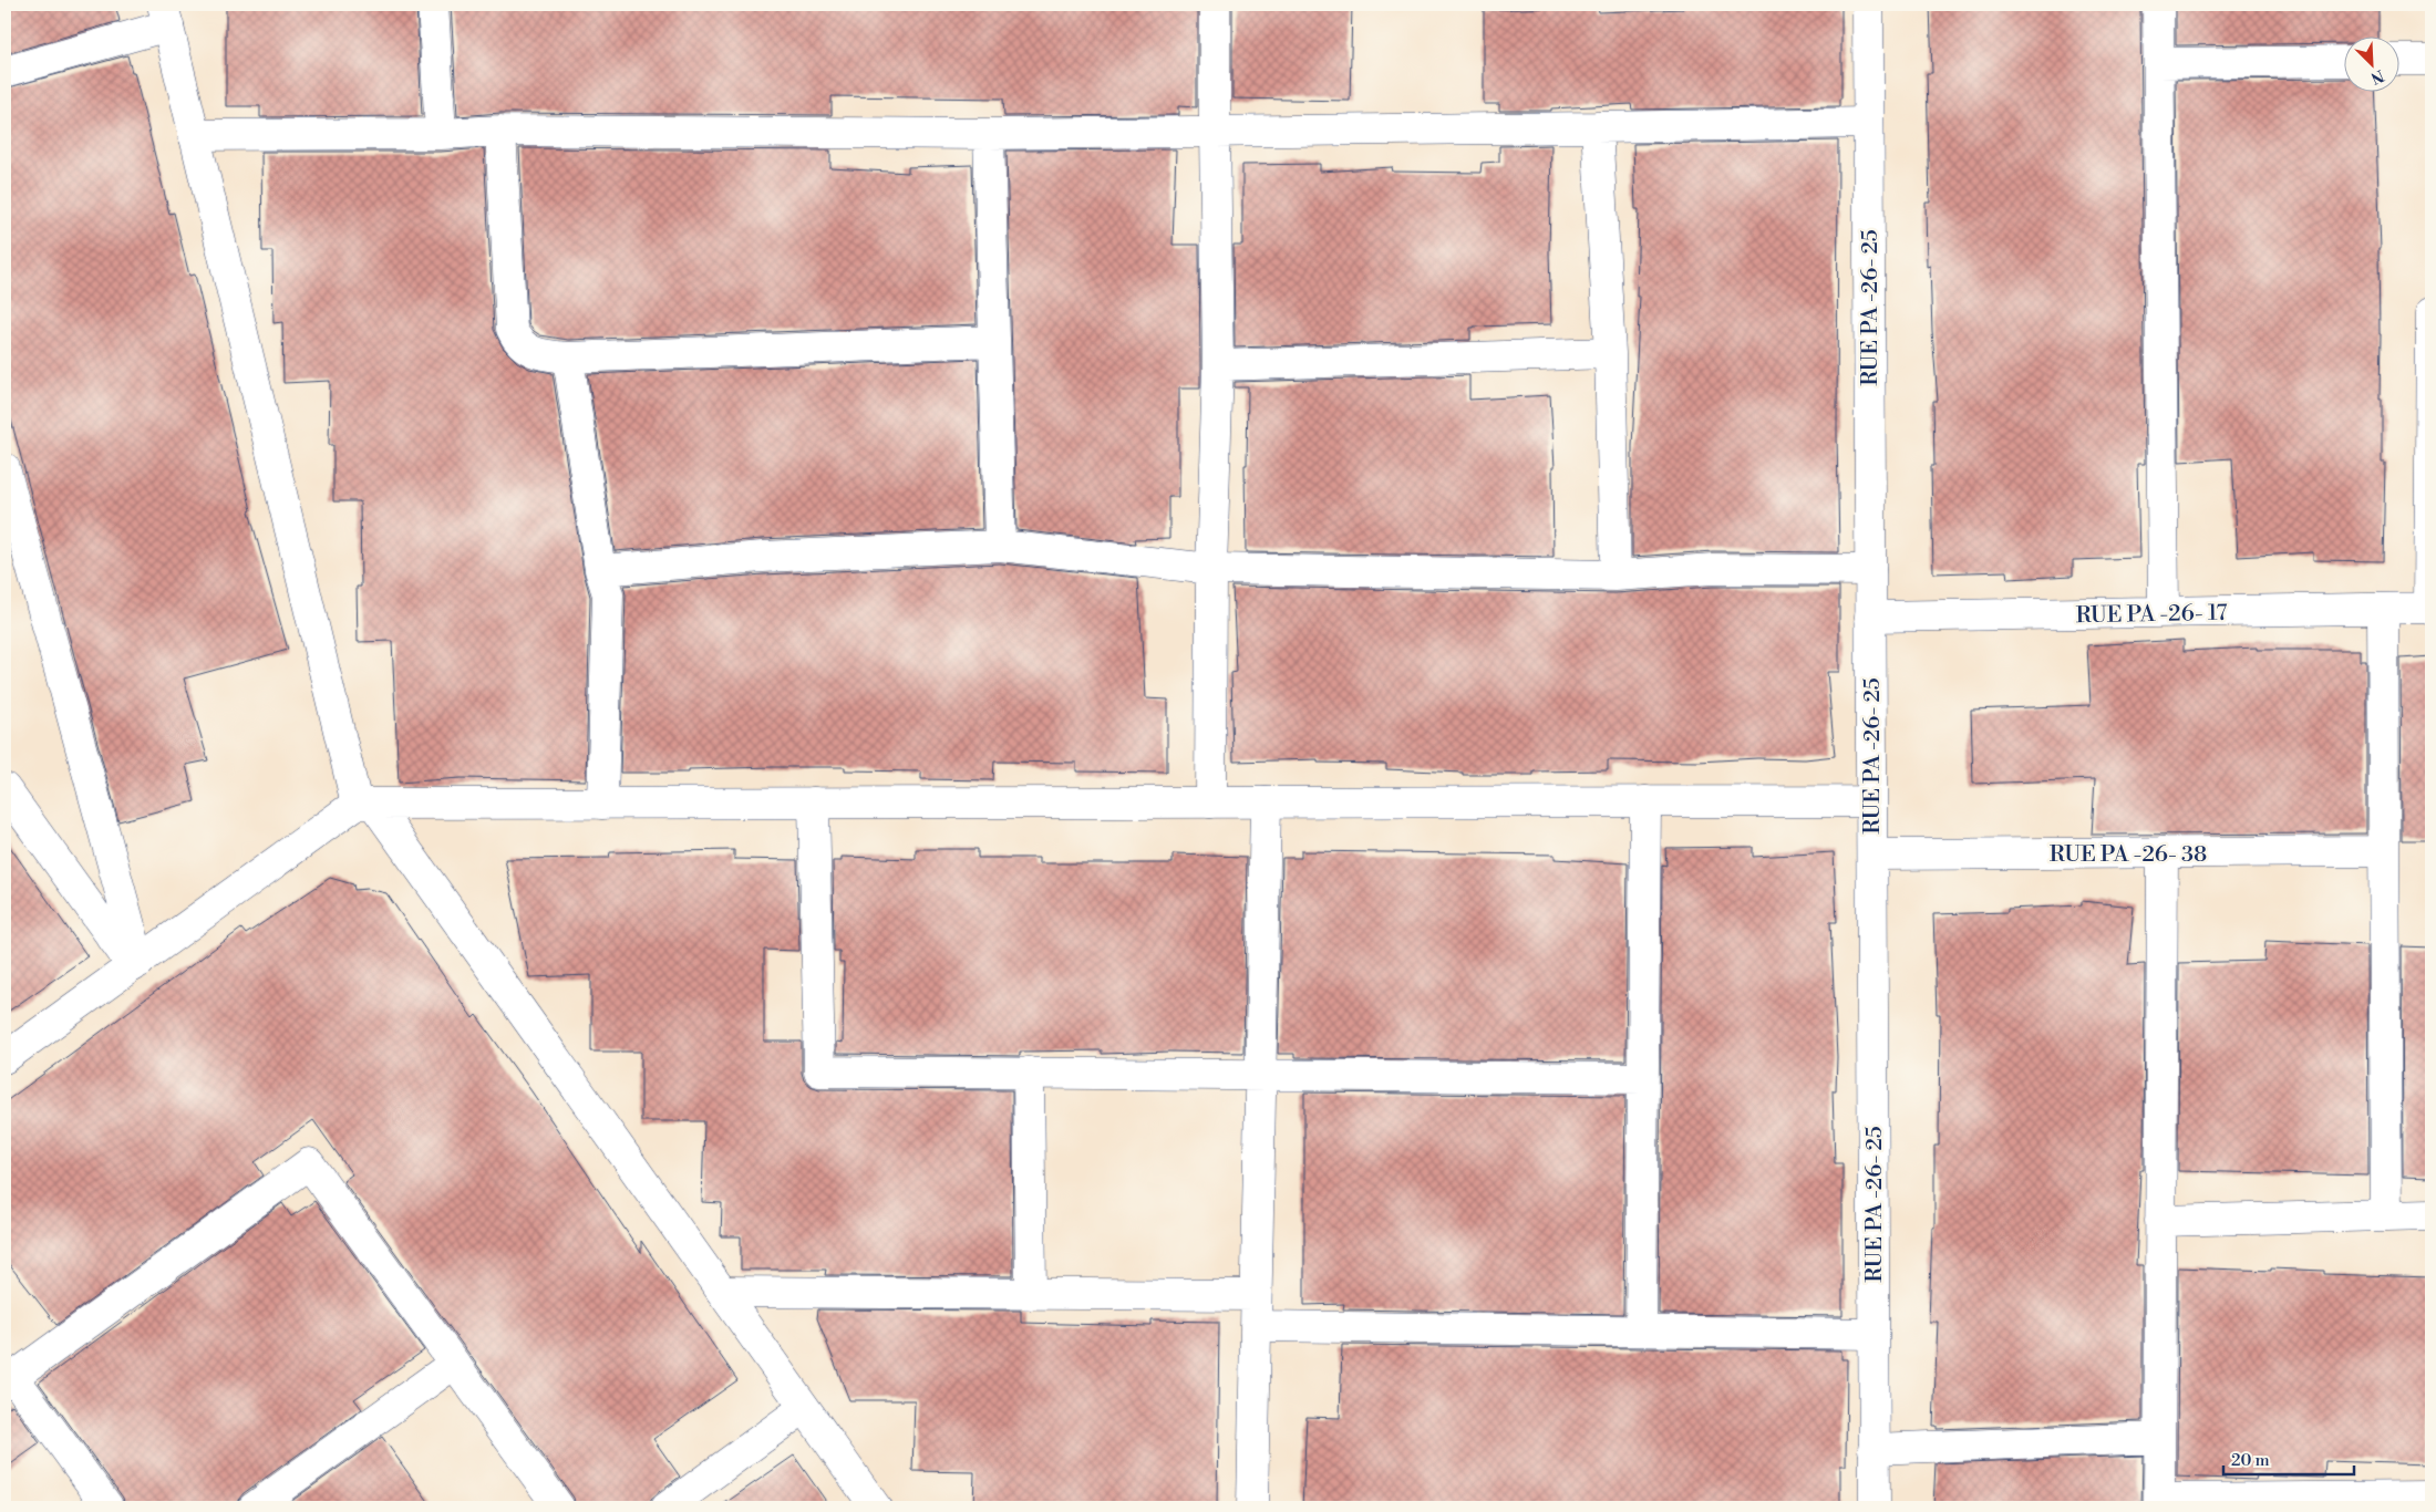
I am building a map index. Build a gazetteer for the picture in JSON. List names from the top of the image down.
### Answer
{
  "streets": {
    "street": ["RUE PA -26- 25", "RUE PA -26- 17", "RUE PA -26- 38"]
  },
  "crossings": [
    ["RUE PA -26- 25", "RUE PA -26- 17"],
    ["RUE PA -26- 25", "RUE PA -26- 38"]
  ],
  "scale_bar": "20 m",
  "north": "bottom right"
}
